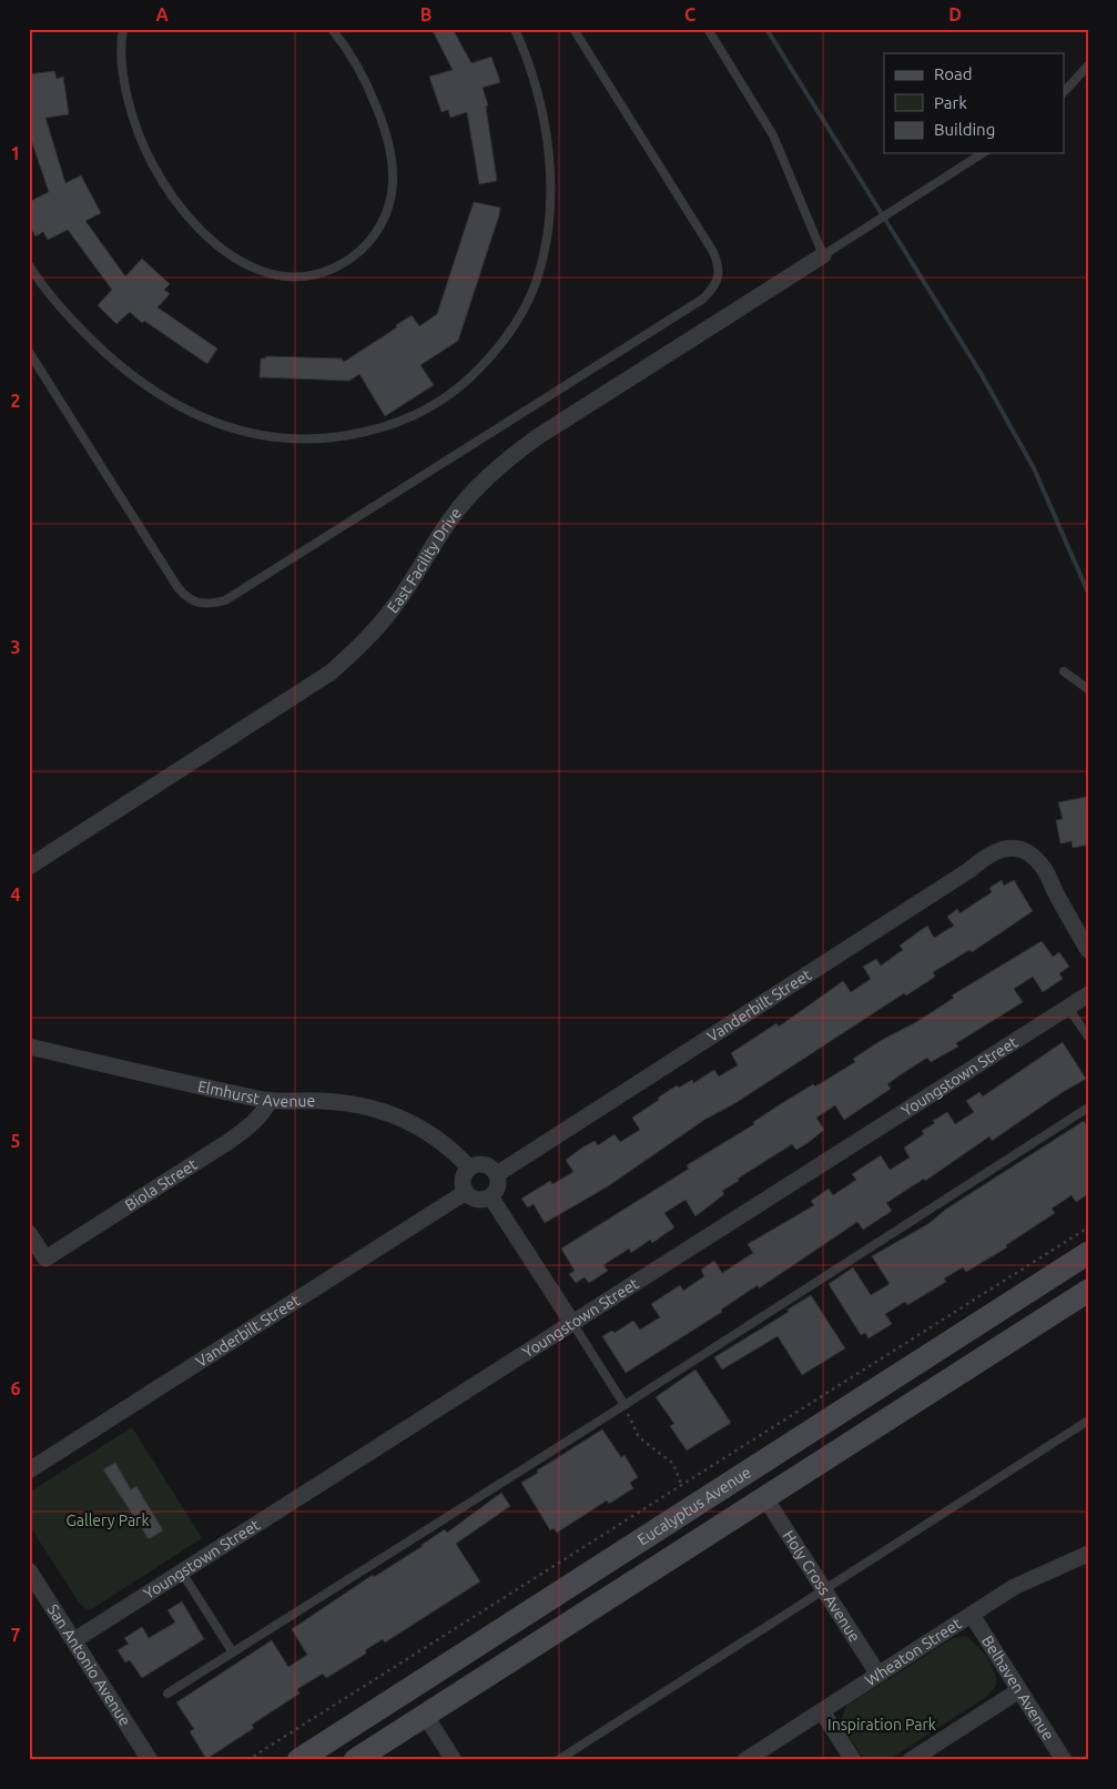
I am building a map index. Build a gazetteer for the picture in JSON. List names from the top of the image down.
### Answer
{
  "streets": {
    "street": [
      "East Facility Drive",
      "Vanderbilt Street",
      "Youngstown Street",
      "Elmhurst Avenue",
      "Biola Street",
      "Eucalyptus Avenue",
      "Holy Cross Avenue",
      "Wheaton Street",
      "San Antonio Avenue",
      "Belhaven Avenue"
    ]
  },
  "crossings": [
    ["Vanderbilt Street", "Elmhurst Avenue"],
    ["Youngstown Street", "San Antonio Avenue"],
    ["Elmhurst Avenue", "Biola Street"],
    ["Eucalyptus Avenue", "Holy Cross Avenue"],
    ["Holy Cross Avenue", "Wheaton Street"],
    ["Wheaton Street", "Belhaven Avenue"]
  ],
  "parks": ["Gallery Park", "Inspiration Park"],
  "legend": ["Road", "Park", "Building"],
  "grid": {
    "columns": [
      "A",
      "B",
      "C",
      "D"
    ],
    "rows": [
      "1",
      "2",
      "3",
      "4",
      "5",
      "6",
      "7"
    ]
  }
}
